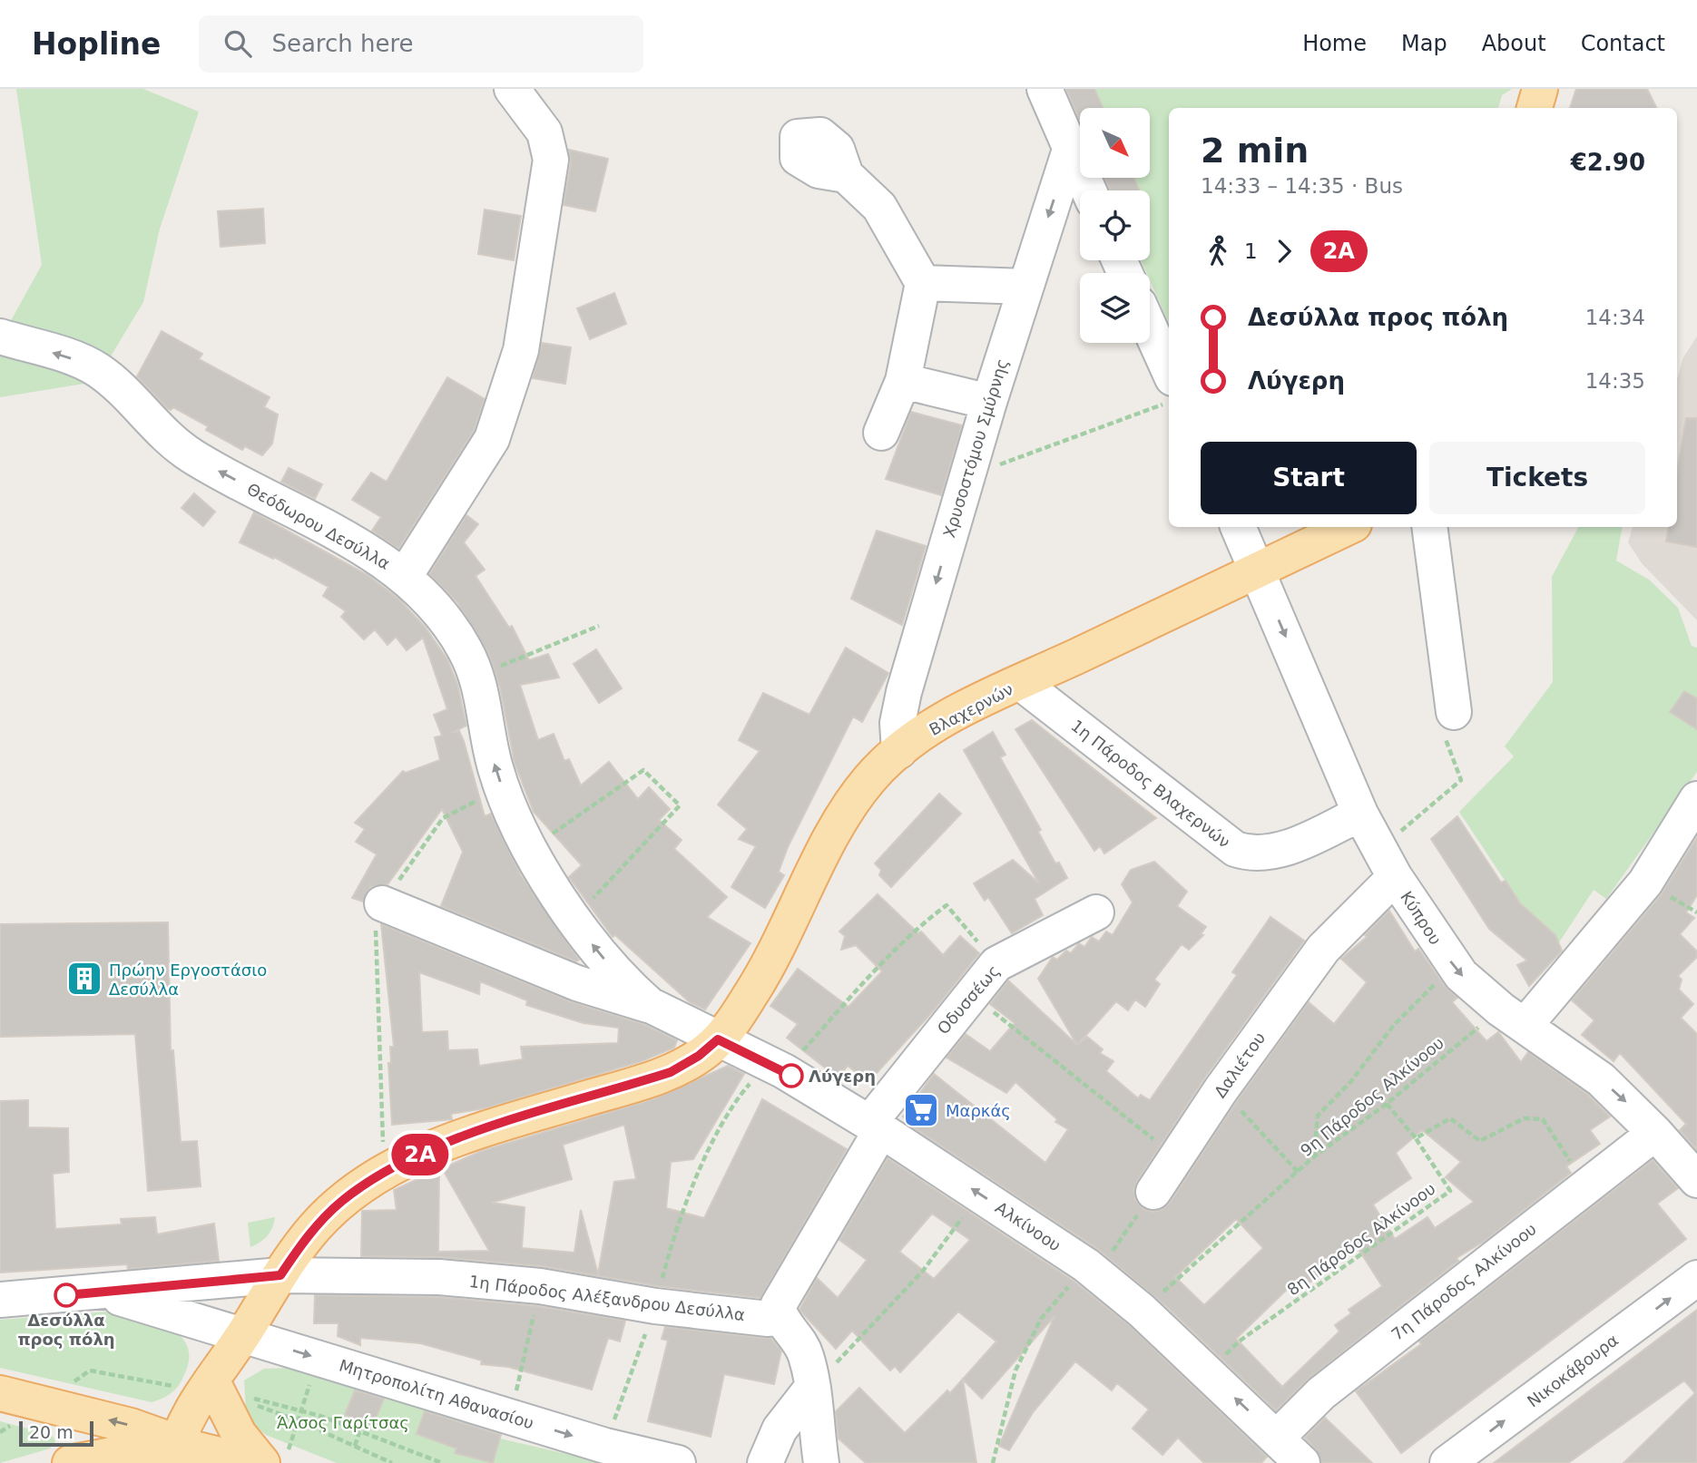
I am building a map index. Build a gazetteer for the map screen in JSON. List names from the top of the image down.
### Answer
{
  "streets": {
    "main road": ["Βλαχερνών"],
    "street": [
      "Χρυσοστόμου Σμύρνης",
      "Θεόδωρου Δεσύλλα",
      "1η Πάροδος Βλαχερνών",
      "Κύπρου",
      "Οδυσσέως",
      "Δαλιέτου",
      "Αλκίνοου",
      "7η Πάροδος Αλκίνοου",
      "1η Πάροδος Αλέξανδρου Δεσύλλα",
      "Νικοκάβουρα",
      "Μητροπολίτη Αθανασίου"
    ],
    "path": ["9η Πάροδος Αλκίνοου", "8η Πάροδος Αλκίνοου"]
  },
  "crossings": [
    ["Χρυσοστόμου Σμύρνης", "Βλαχερνών"],
    ["Θεόδωρου Δεσύλλα", "Βλαχερνών"],
    ["Θεόδωρου Δεσύλλα", "Αλκίνοου"],
    ["Βλαχερνών", "1η Πάροδος Βλαχερνών"],
    ["Βλαχερνών", "Κύπρου"],
    ["Βλαχερνών", "Αλκίνοου"],
    ["Βλαχερνών", "1η Πάροδος Αλέξανδρου Δεσύλλα"],
    ["Βλαχερνών", "Μητροπολίτη Αθανασίου"],
    ["1η Πάροδος Βλαχερνών", "Κύπρου"],
    ["Κύπρου", "Δαλιέτου"],
    ["Κύπρου", "9η Πάροδος Αλκίνοου"],
    ["Κύπρου", "7η Πάροδος Αλκίνοου"],
    ["Οδυσσέως", "Αλκίνοου"],
    ["Οδυσσέως", "1η Πάροδος Αλέξανδρου Δεσύλλα"],
    ["Αλκίνοου", "7η Πάροδος Αλκίνοου"],
    ["1η Πάροδος Αλέξανδρου Δεσύλλα", "Μητροπολίτη Αθανασίου"]
  ],
  "one_way": [
    "Χρυσοστόμου Σμύρνης",
    "Θεόδωρου Δεσύλλα",
    "Κύπρου",
    "Αλκίνοου",
    "Νικοκάβουρα",
    "Μητροπολίτη Αθανασίου"
  ],
  "parks": ["Άλσος Γαρίτσας"],
  "places": {
    "building": ["Πρώην Εργοστάσιο Δεσύλλα"],
    "other": ["Λύγερη", "Δεσύλλα προς πόλη"],
    "supermarket": ["Μαρκάς"]
  },
  "lines": ["bus line 2Α"],
  "scale_bar": "20 m",
  "north": "bottom right",
  "page": {
    "header": "Hopline",
    "search": "Search here",
    "nav": [
      "Home",
      "Map",
      "About",
      "Contact"
    ],
    "on_map": "2Α",
    "heading": ["2 min", "14:33 – 14:35 · Bus", "€2.90"],
    "legs": ["1", "2Α"],
    "list": [
      {
        "name": "Δεσύλλα προς πόλη",
        "value": "14:34"
      },
      {
        "name": "Λύγερη",
        "value": "14:35"
      }
    ],
    "buttons": ["Start", "Tickets"],
    "scale": "20 m"
  }
}
